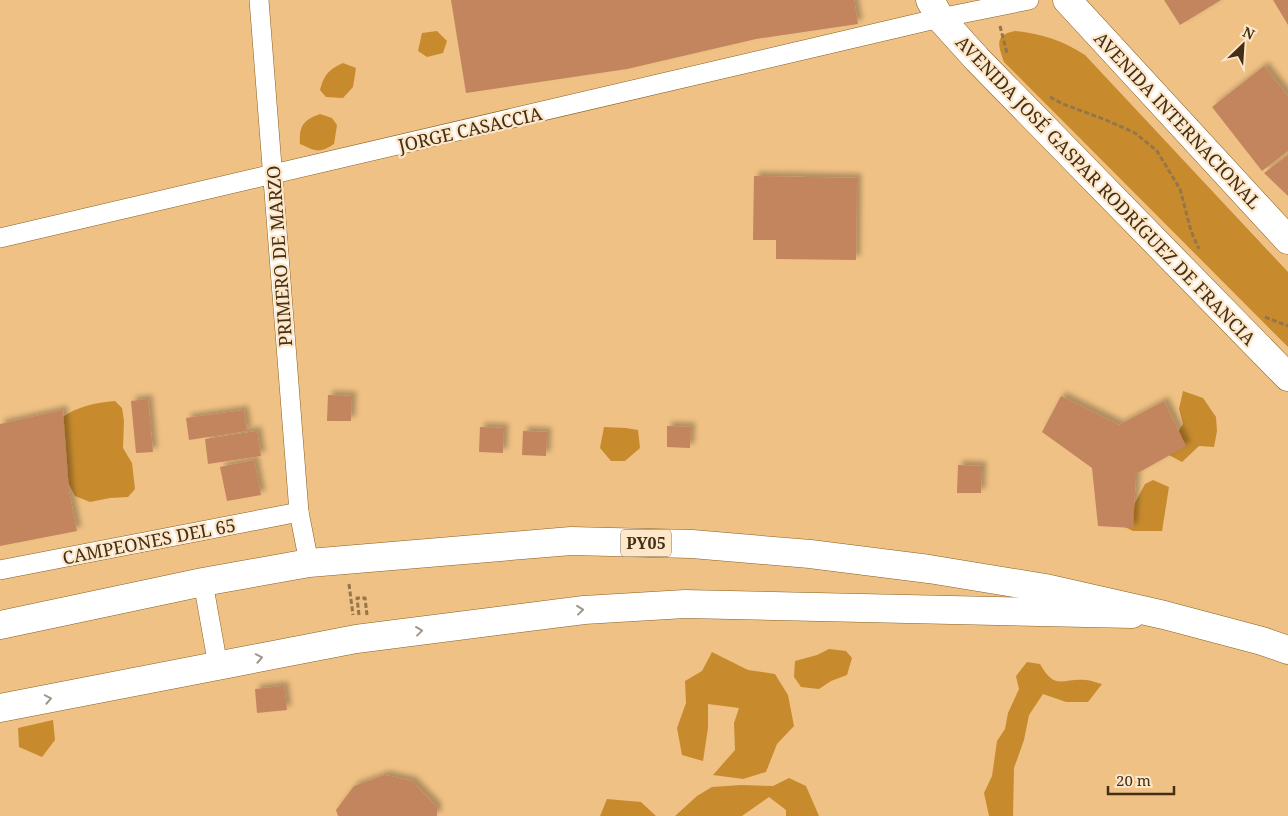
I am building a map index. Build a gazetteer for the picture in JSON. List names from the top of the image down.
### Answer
{
  "streets": {
    "main road": ["AVENIDA INTERNACIONAL", "AVENIDA JOSÉ GASPAR RODRÍGUEZ DE FRANCIA", "PY05"],
    "street": ["JORGE CASACCIA", "PRIMERO DE MARZO", "CAMPEONES DEL 65"]
  },
  "crossings": [
    ["JORGE CASACCIA", "AVENIDA JOSÉ GASPAR RODRÍGUEZ DE FRANCIA"],
    ["JORGE CASACCIA", "PRIMERO DE MARZO"],
    ["PRIMERO DE MARZO", "CAMPEONES DEL 65"],
    ["PRIMERO DE MARZO", "PY05"]
  ],
  "scale_bar": "20 m",
  "north": "top right"
}
